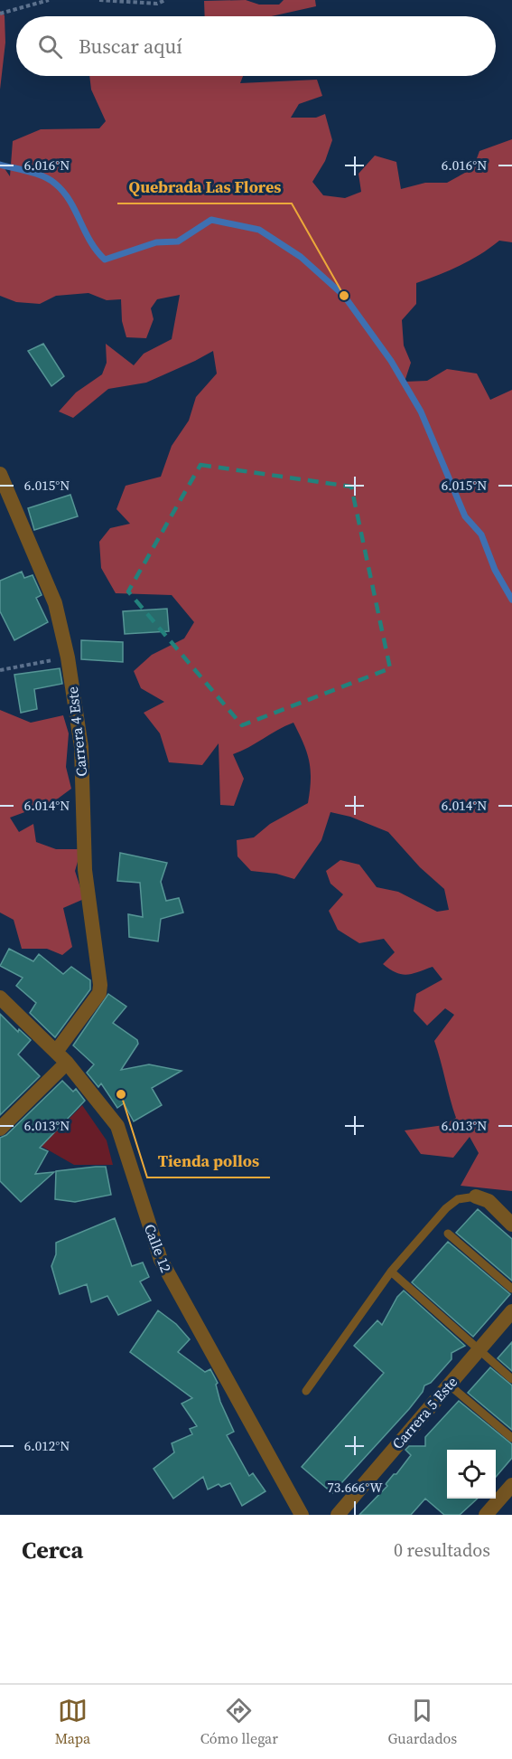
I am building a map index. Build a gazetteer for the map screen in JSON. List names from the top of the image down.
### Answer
{
  "streets": {
    "street": ["Carrera 4 Este", "Calle 12", "Carrera 5 Este"]
  },
  "crossings": [
    ["Carrera 4 Este", "Calle 12"]
  ],
  "places": ["Quebrada Las Flores", "Tienda pollos"],
  "page": {
    "search": "Buscar aquí",
    "heading": ["Cerca", "0 resultados"],
    "nav": ["Mapa", "Cómo llegar", "Guardados"]
  },
  "coordinates": [
    "6.016°N",
    "6.015°N",
    "6.014°N",
    "6.013°N",
    "6.012°N",
    "73.666°W"
  ]
}
